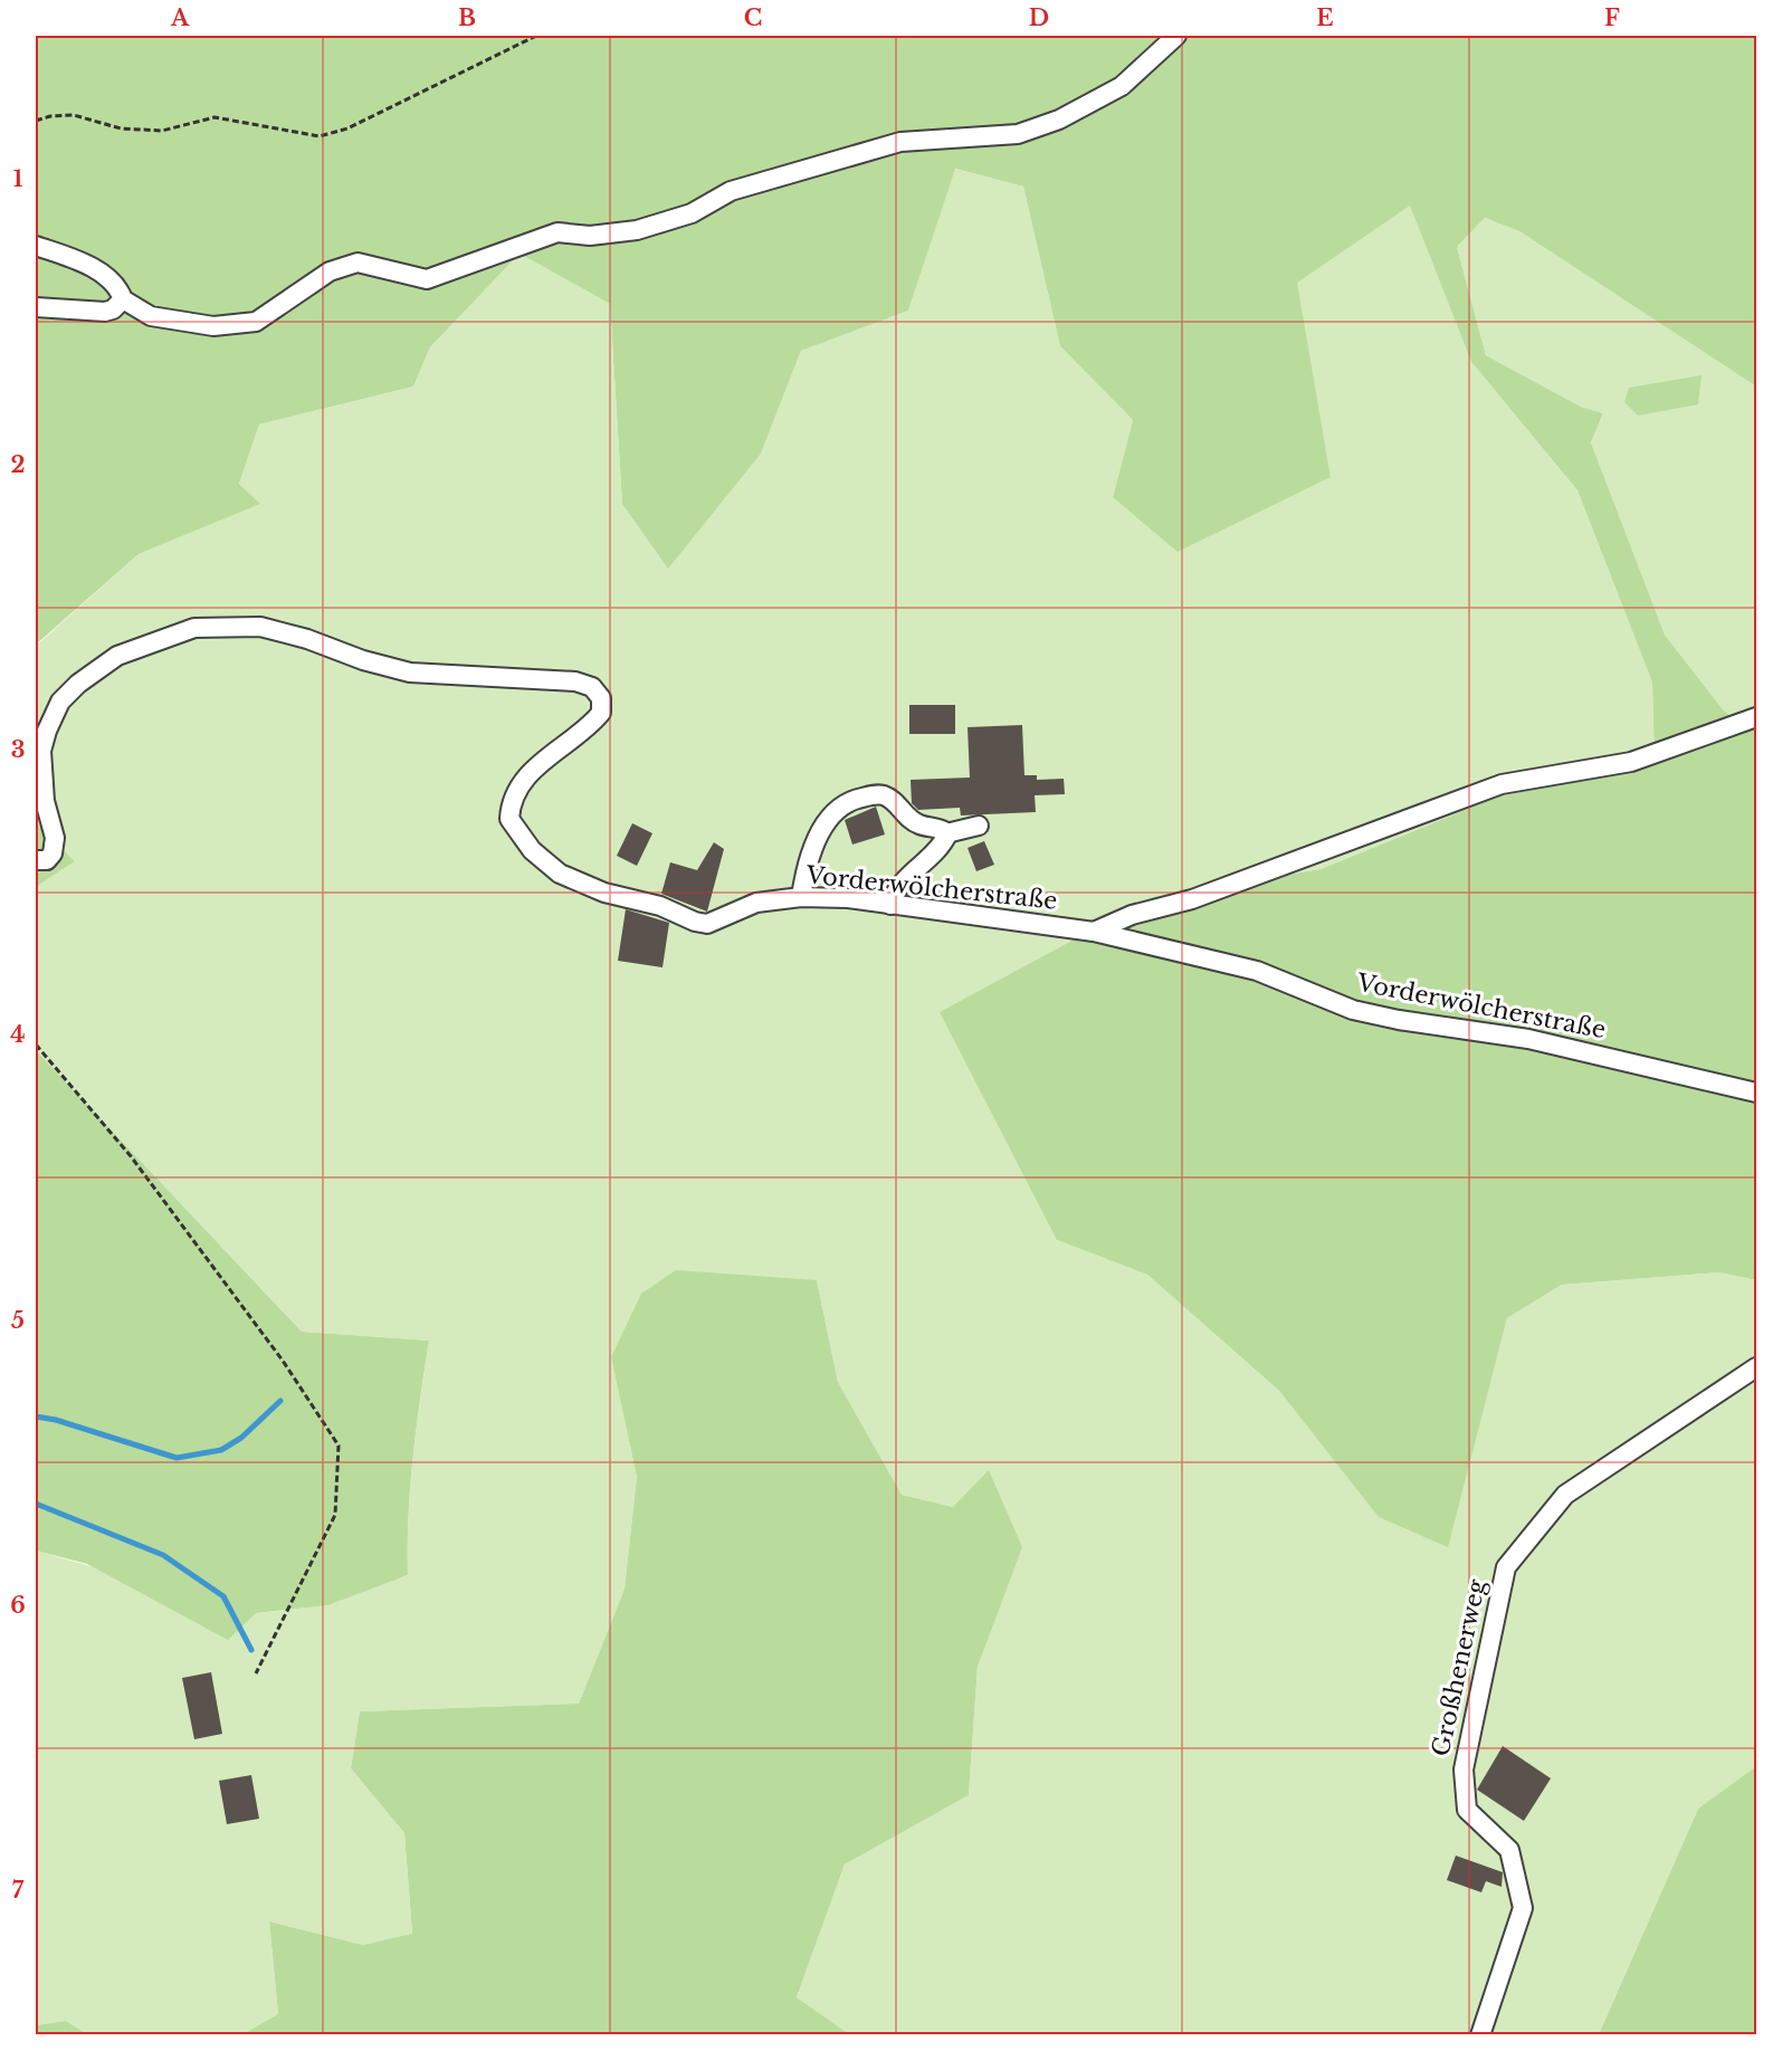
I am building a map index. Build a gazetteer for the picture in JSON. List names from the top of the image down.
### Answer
{
  "streets": {
    "street": ["Vorderwölcherstraße", "Großhenerweg"]
  },
  "grid": {
    "columns": [
      "A",
      "B",
      "C",
      "D",
      "E",
      "F"
    ],
    "rows": [
      "1",
      "2",
      "3",
      "4",
      "5",
      "6",
      "7"
    ]
  }
}
